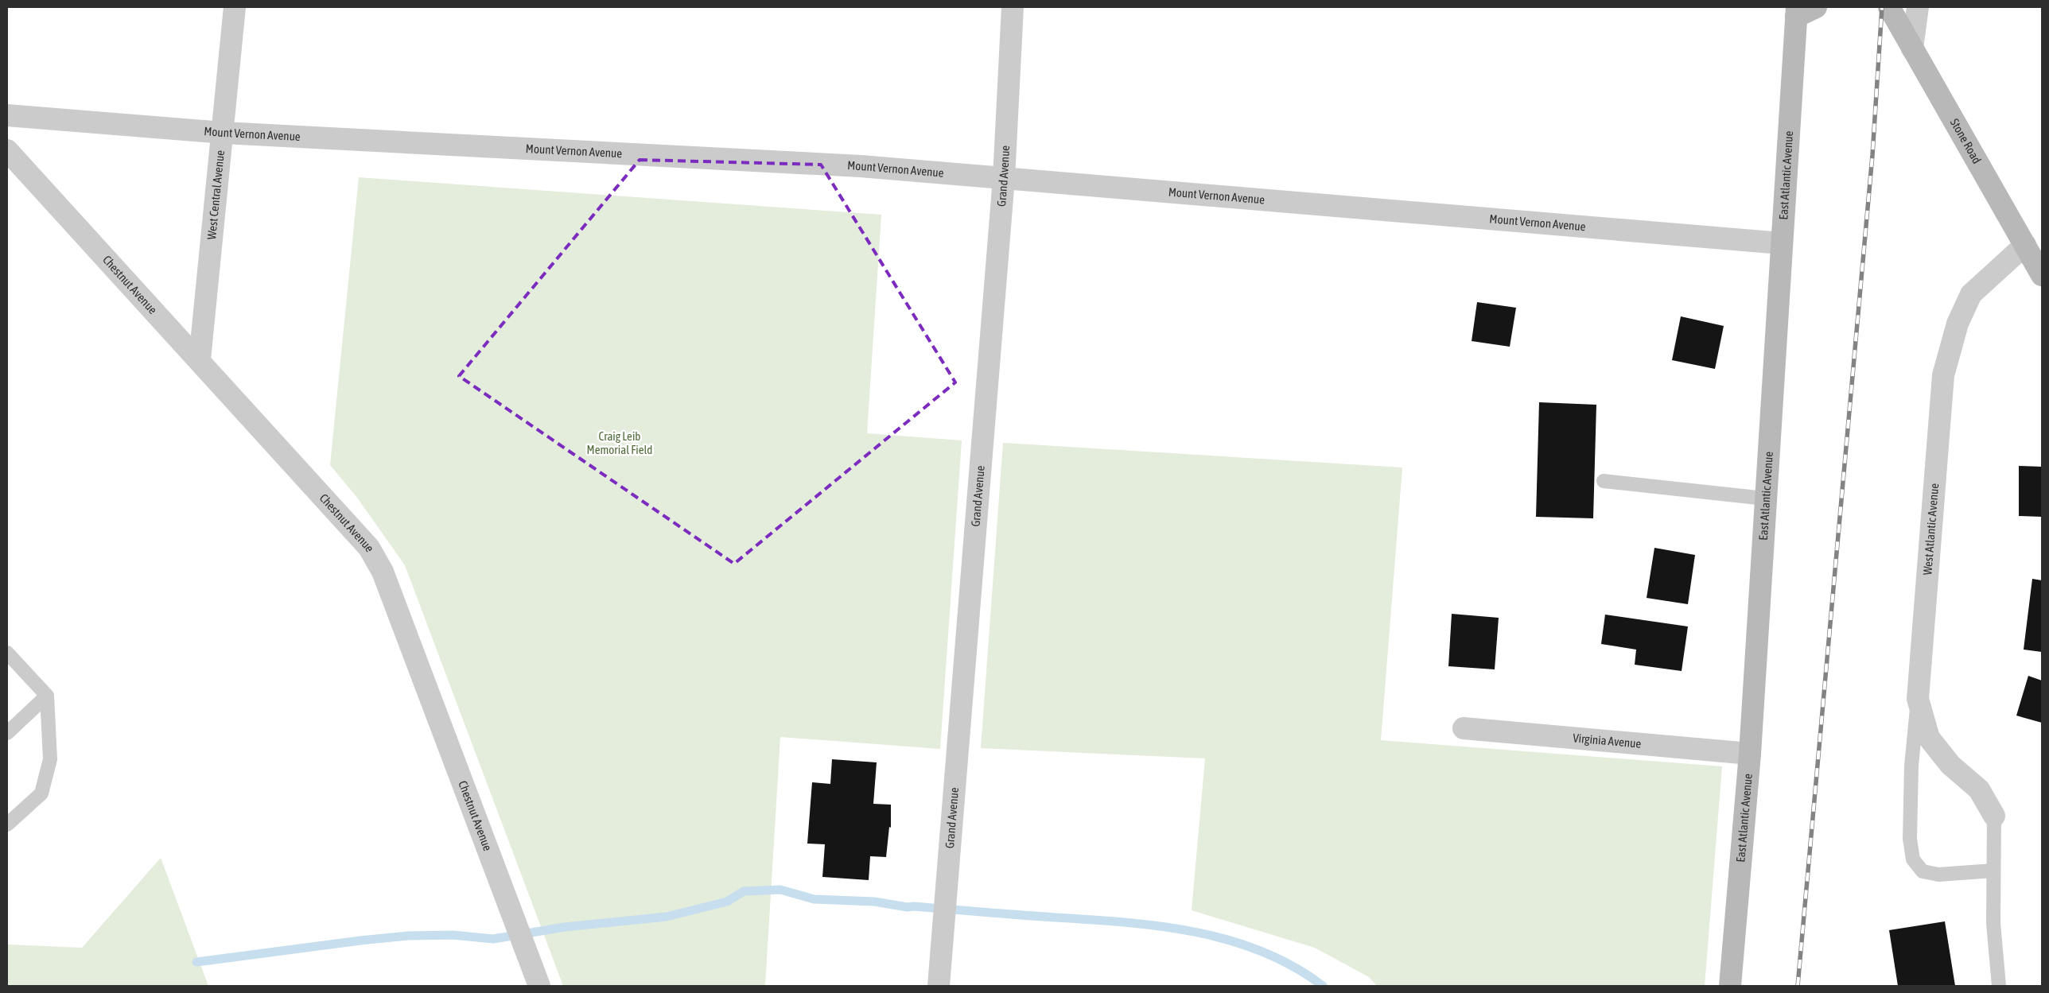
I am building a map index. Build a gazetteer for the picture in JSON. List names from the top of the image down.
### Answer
{
  "streets": {
    "street": [
      "Mount Vernon Avenue",
      "Stone Road",
      "Grand Avenue",
      "East Atlantic Avenue",
      "West Central Avenue",
      "Chestnut Avenue",
      "West Atlantic Avenue",
      "Virginia Avenue"
    ]
  },
  "crossings": [
    ["Mount Vernon Avenue", "Grand Avenue"],
    ["Mount Vernon Avenue", "East Atlantic Avenue"],
    ["Mount Vernon Avenue", "West Central Avenue"],
    ["Stone Road", "West Atlantic Avenue"],
    ["East Atlantic Avenue", "Virginia Avenue"],
    ["West Central Avenue", "Chestnut Avenue"]
  ],
  "parks": ["Craig Leib Memorial Field"]
}
